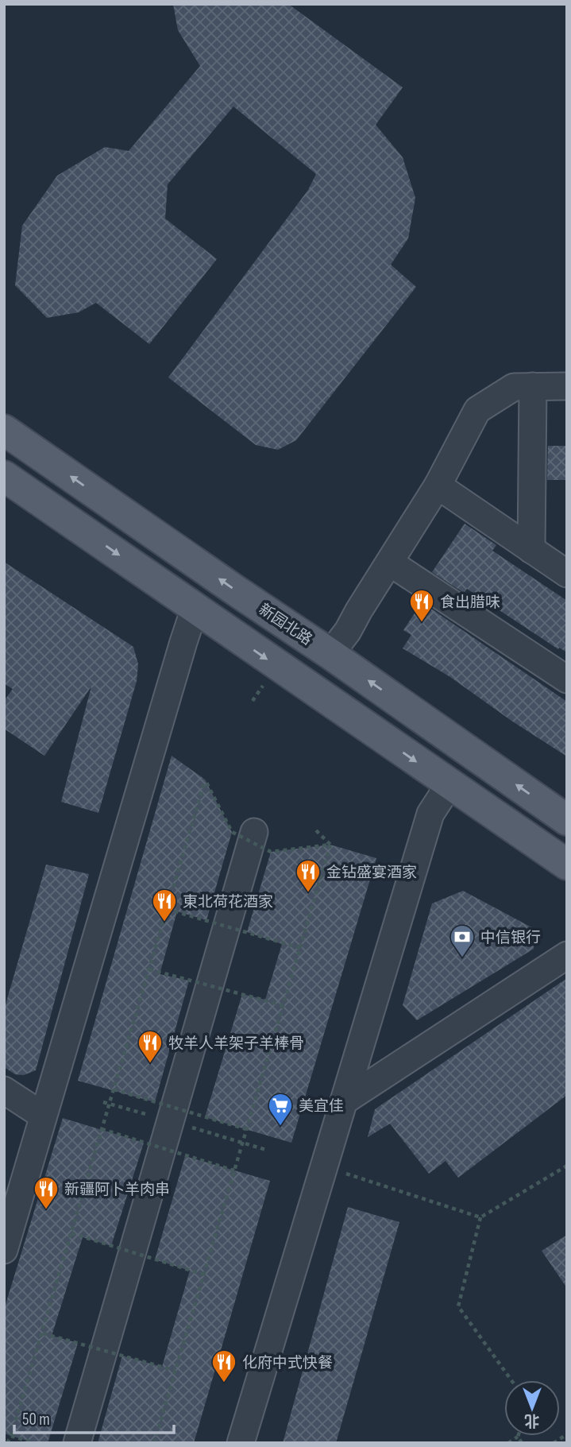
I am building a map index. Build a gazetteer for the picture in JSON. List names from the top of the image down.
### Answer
{
  "streets": {
    "main road": ["新园北路"]
  },
  "places": {
    "restaurant": [
      "食出腊味",
      "金钻盛宴酒家",
      "東北荷花酒家",
      "牧羊人羊架子羊棒骨",
      "新疆阿卜羊肉串",
      "化府中式快餐"
    ],
    "bank": ["中信银行"],
    "supermarket": ["美宜佳"]
  },
  "scale_bar": "50 m",
  "north": "bottom"
}
